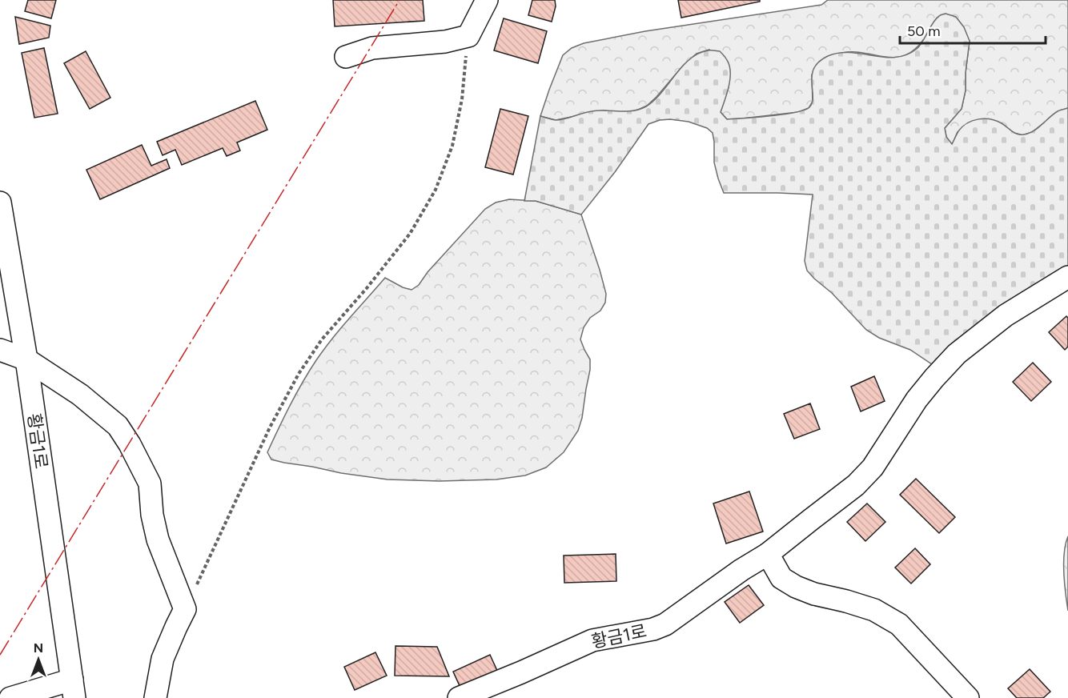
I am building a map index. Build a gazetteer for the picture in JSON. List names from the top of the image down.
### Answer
{
  "streets": {
    "street": ["황금1로"]
  },
  "scale_bar": "50 m",
  "north": "top"
}
